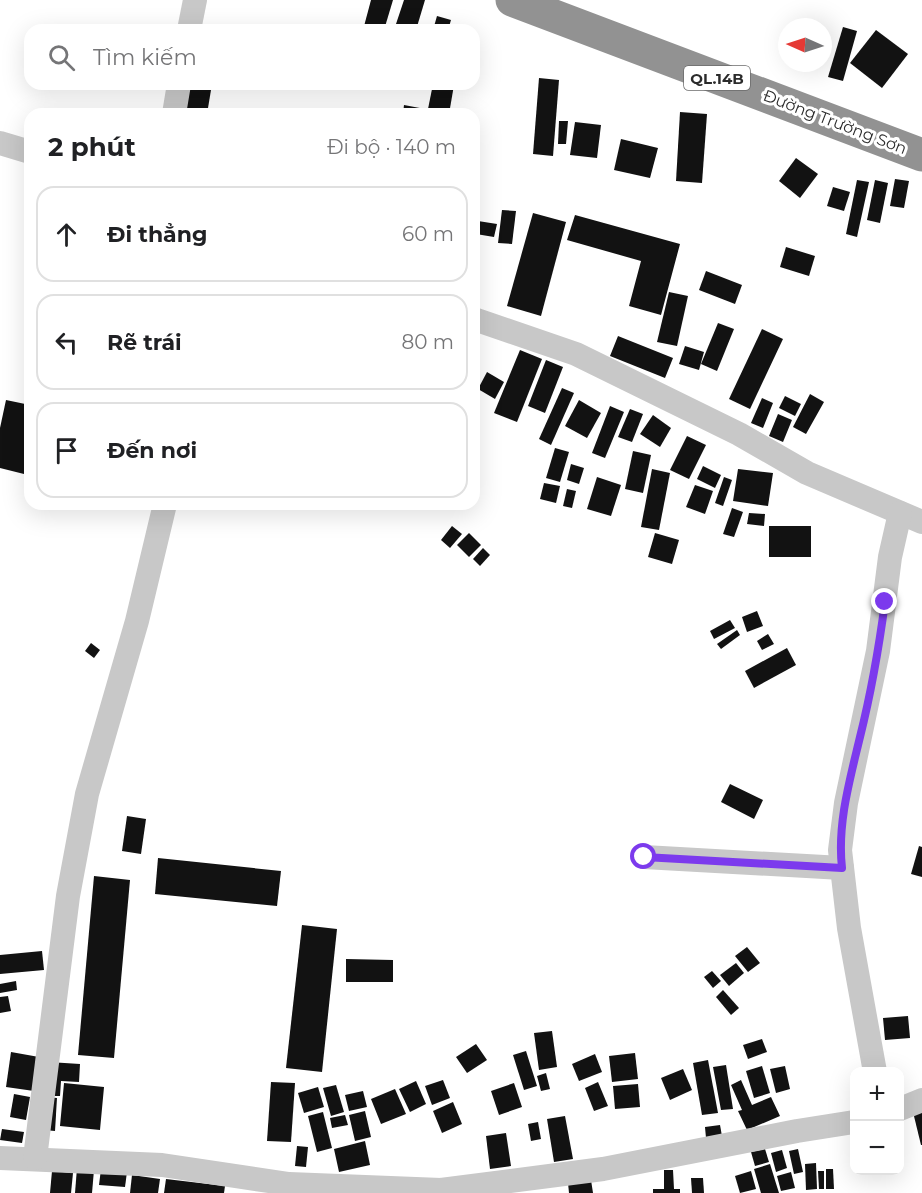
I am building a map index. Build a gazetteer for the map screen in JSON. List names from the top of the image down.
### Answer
{
  "streets": {
    "highway": ["QL.14B", "Đường Trường Sơn"]
  },
  "north": "left",
  "page": {
    "search": "Tìm kiếm",
    "heading": ["2 phút", "Đi bộ · 140 m"],
    "list": [
      ["Đi thẳng", "60 m"],
      ["Rẽ trái", "80 m"],
      "Đến nơi"
    ],
    "map_buttons": ["+", "−"]
  }
}
